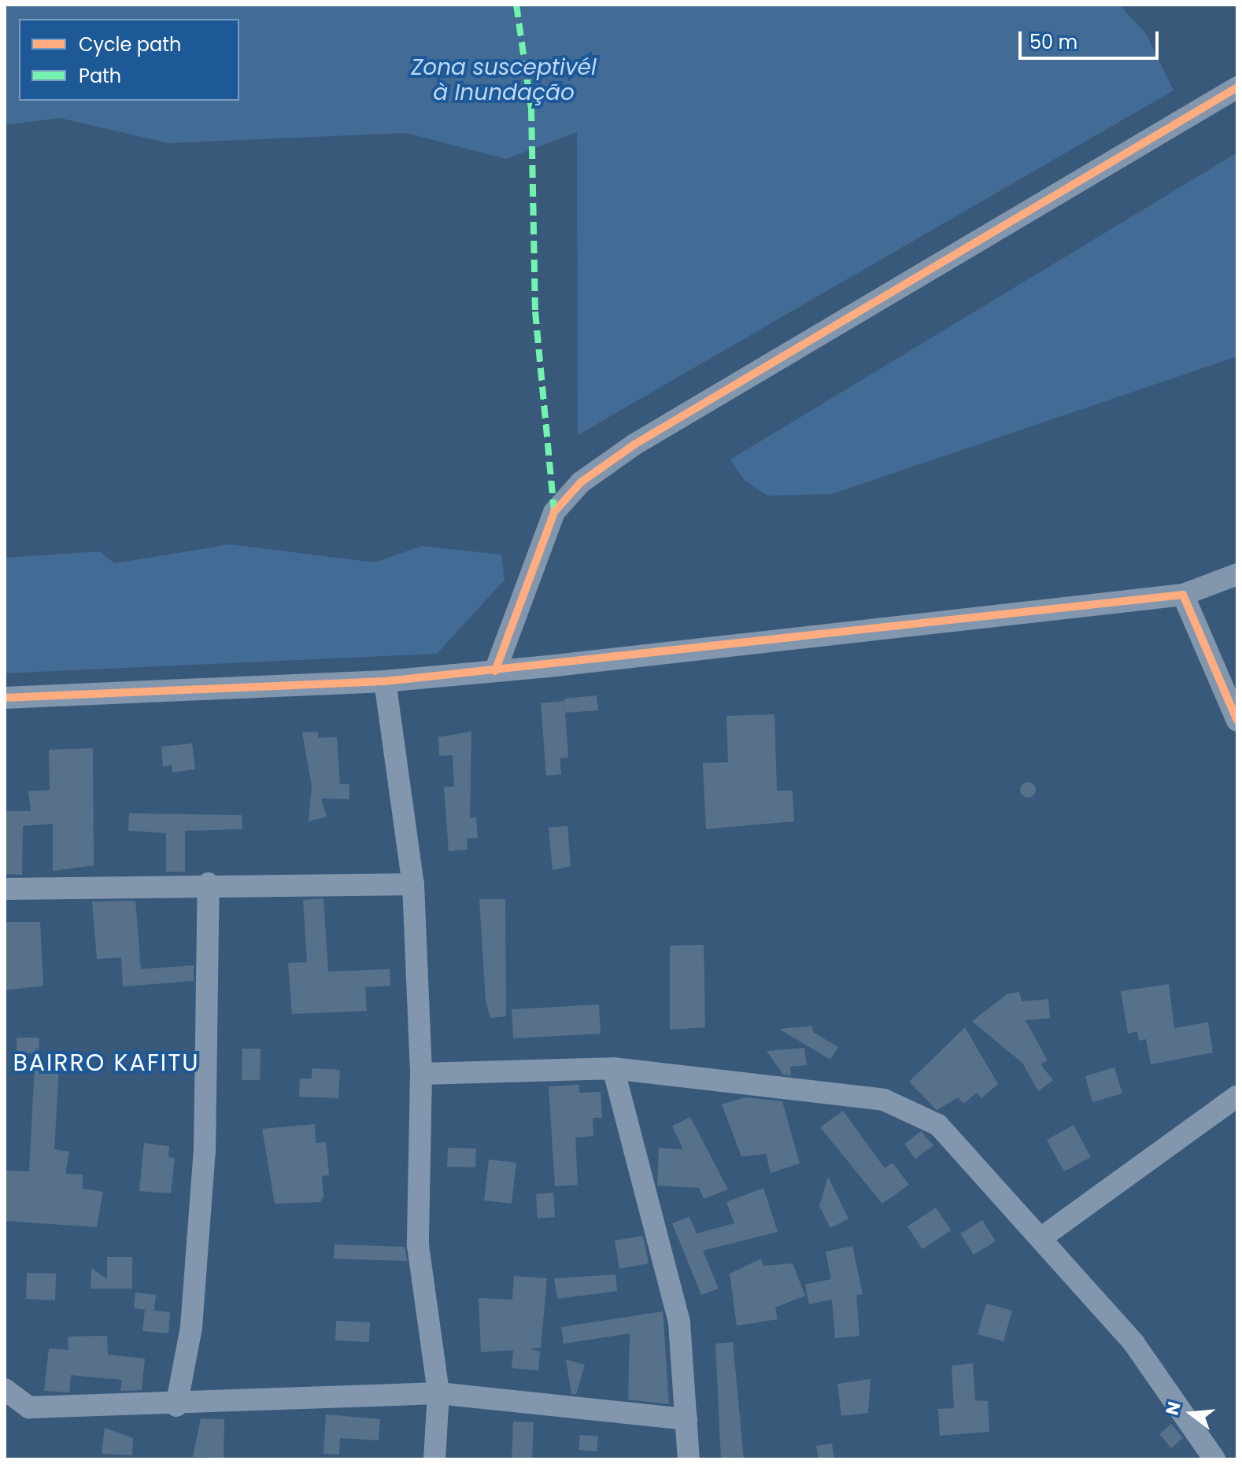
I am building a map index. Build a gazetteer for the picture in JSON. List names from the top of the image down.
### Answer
{
  "districts": ["BAIRRO KAFITU"],
  "water": ["Zona susceptivél à Inundação"],
  "legend": ["Cycle path", "Path"],
  "scale_bar": "50 m",
  "north": "left"
}
